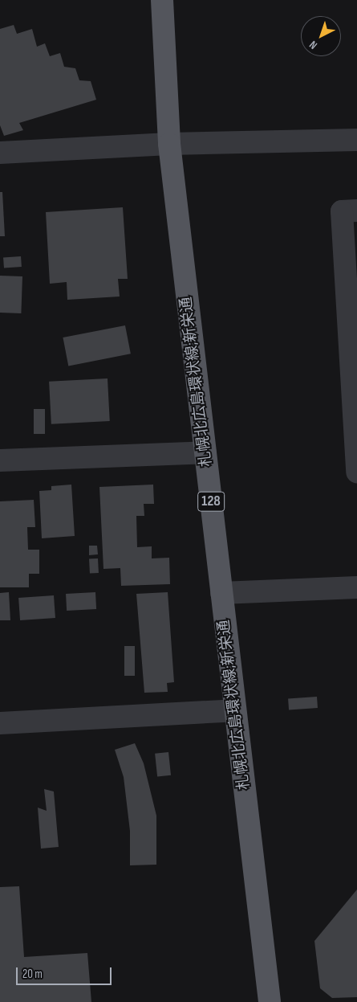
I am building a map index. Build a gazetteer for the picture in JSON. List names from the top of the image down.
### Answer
{
  "streets": {
    "main road": ["札幌北広島環状線;新栄通", "128"]
  },
  "scale_bar": "20 m",
  "north": "bottom left"
}
